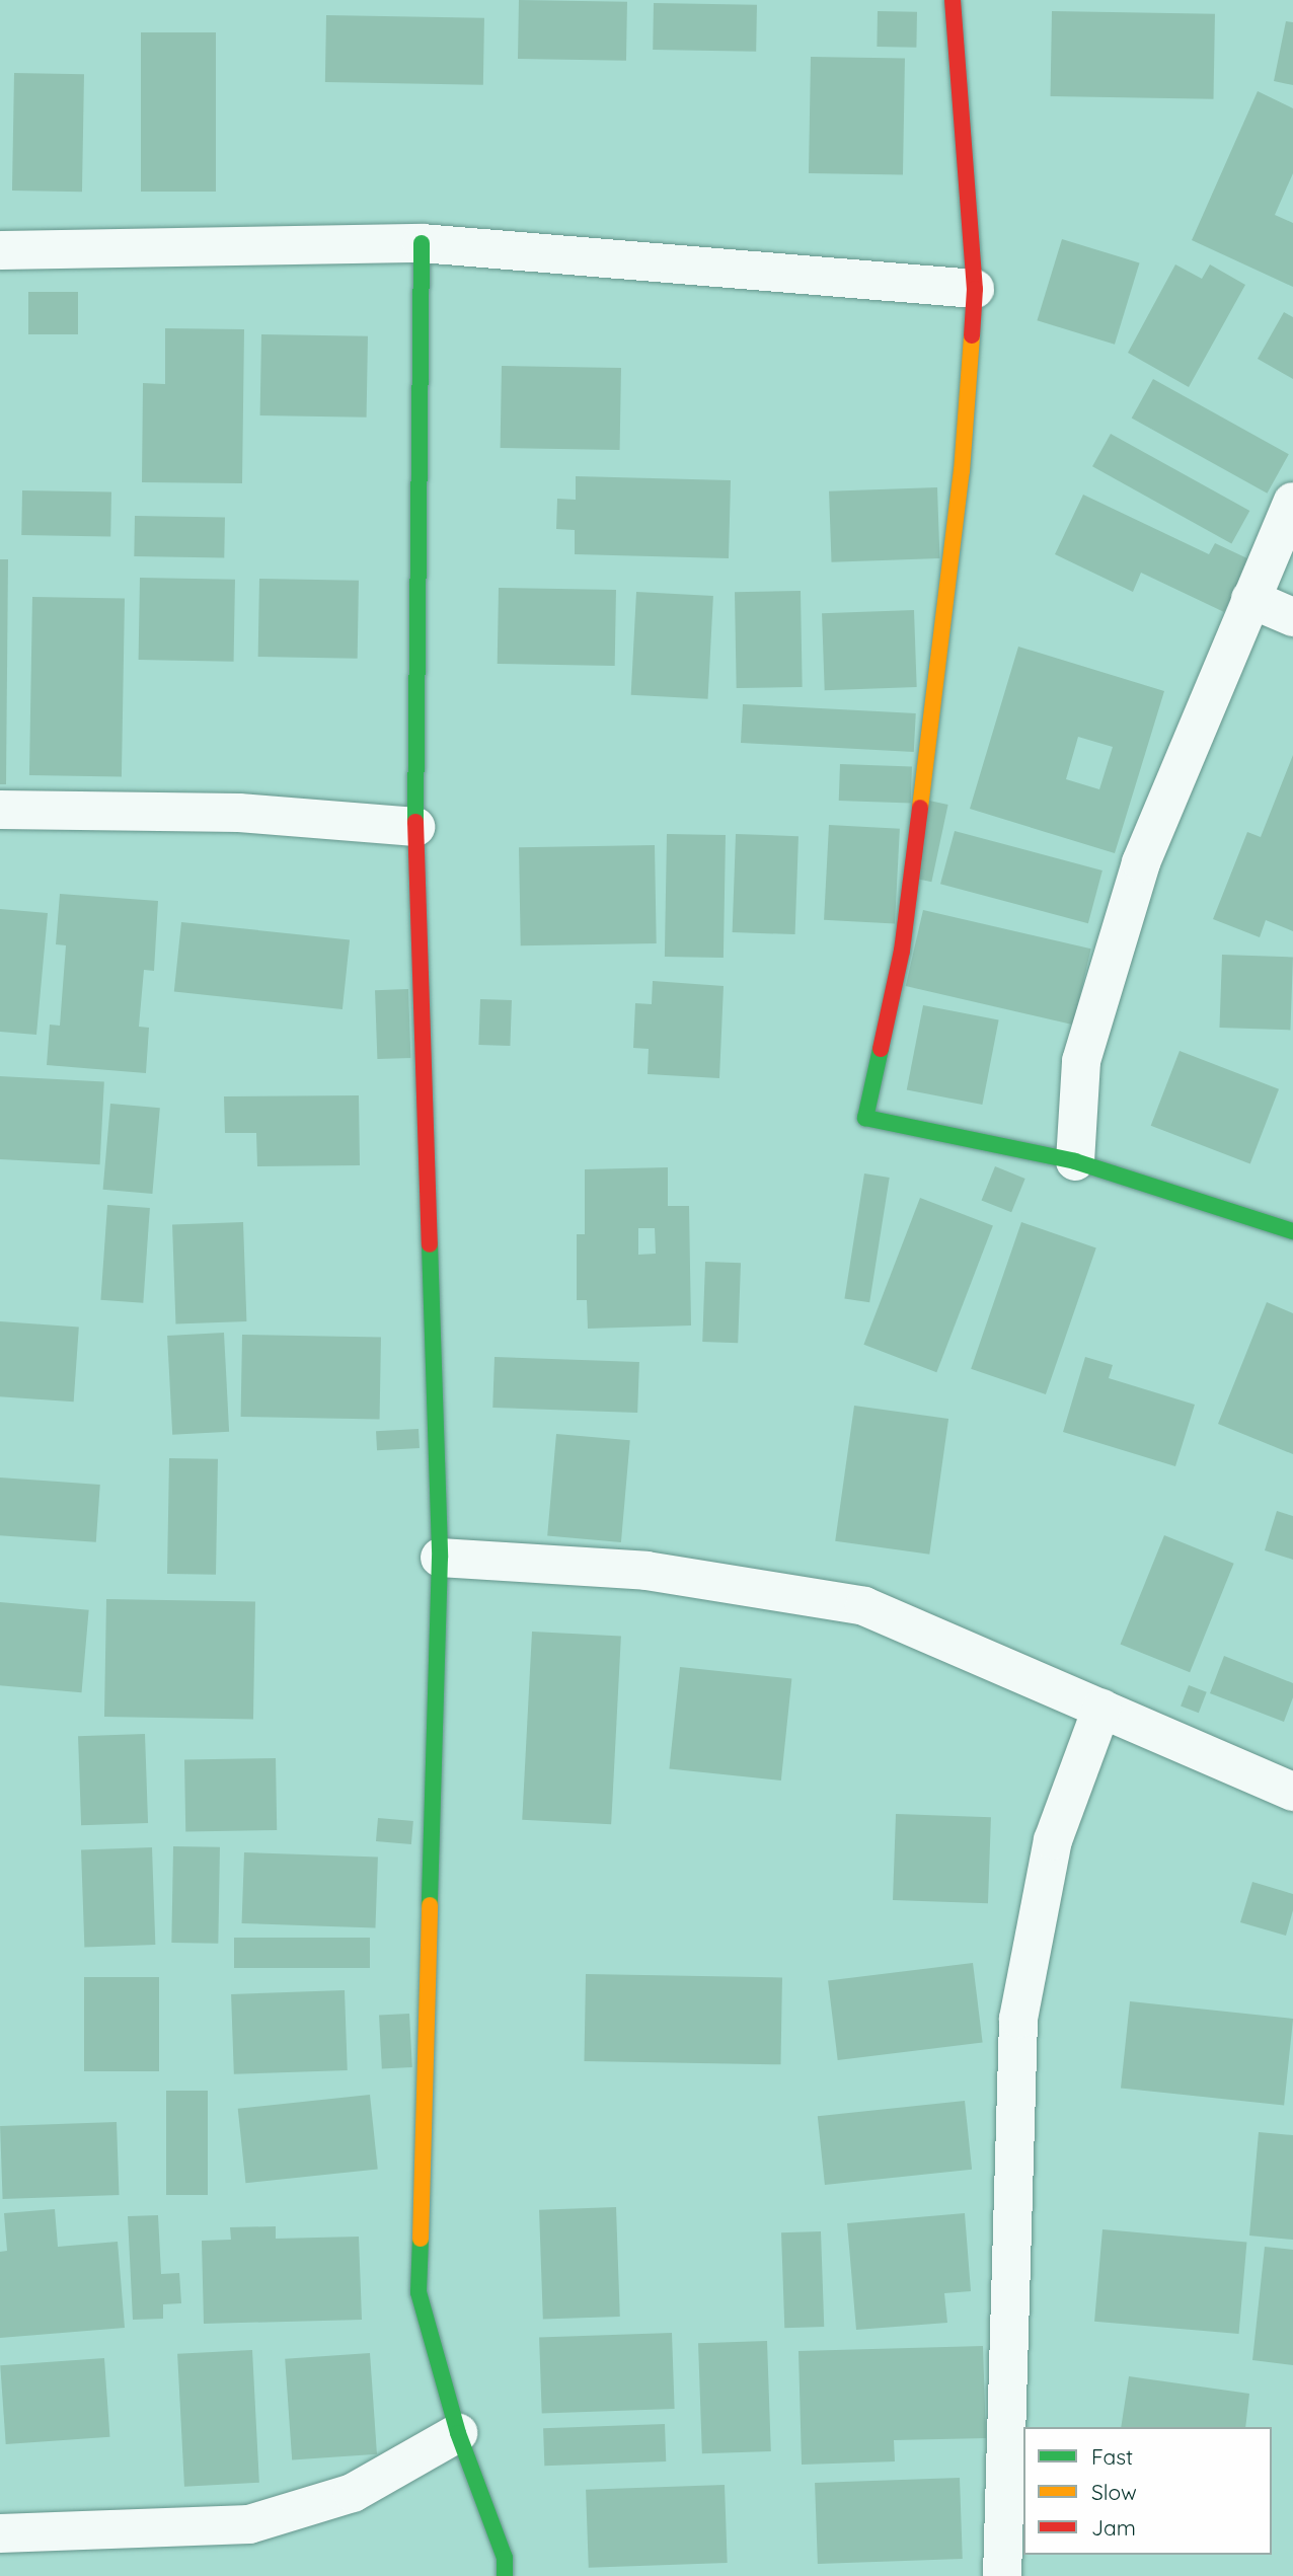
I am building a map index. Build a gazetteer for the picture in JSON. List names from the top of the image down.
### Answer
{
  "legend": ["Fast", "Slow", "Jam"]
}
